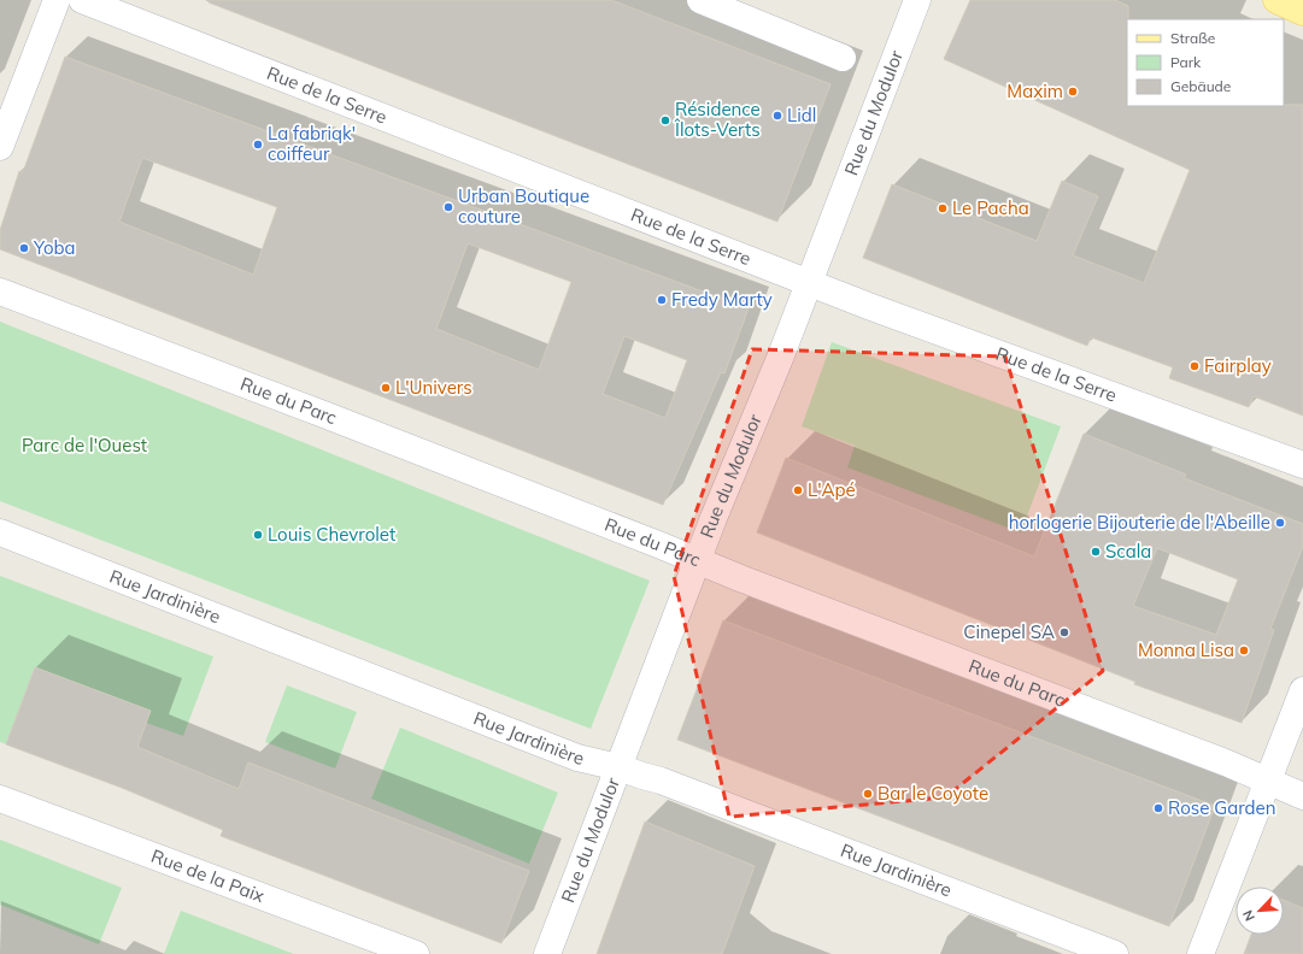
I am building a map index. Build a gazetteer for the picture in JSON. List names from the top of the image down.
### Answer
{
  "streets": {
    "street": [
      "Rue de la Serre",
      "Rue du Modulor",
      "Rue du Parc",
      "Rue Jardinière",
      "Rue de la Paix"
    ]
  },
  "crossings": [
    ["Rue de la Serre", "Rue du Modulor"],
    ["Rue du Modulor", "Rue du Parc"],
    ["Rue du Modulor", "Rue Jardinière"]
  ],
  "parks": ["Parc de l'Ouest"],
  "places": [
    "Maxim",
    "Lidl",
    "Résidence Îlots-Verts",
    "La fabriqk' coiffeur",
    "Urban Boutique couture",
    "Le Pacha",
    "Yoba",
    "Fredy Marty",
    "Fairplay",
    "L'Univers",
    "L'Apé",
    "horlogerie Bijouterie de l'Abeille",
    "Louis Chevrolet",
    "Scala",
    "Cinepel SA",
    "Monna Lisa",
    "Bar le Coyote",
    "Rose Garden"
  ],
  "legend": ["Straße", "Park", "Gebäude"],
  "north": "bottom left"
}
